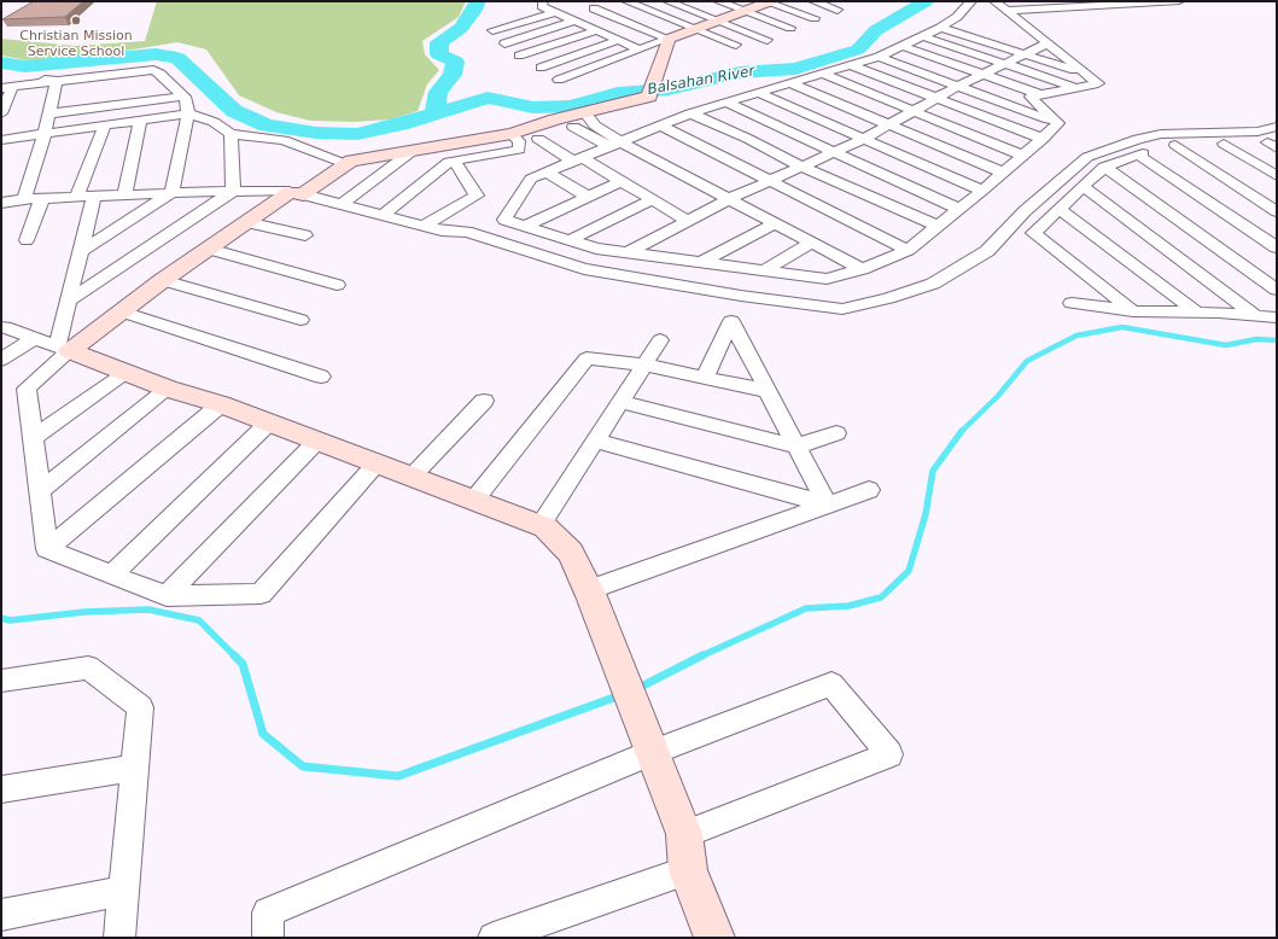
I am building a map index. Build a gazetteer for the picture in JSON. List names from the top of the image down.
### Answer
{
  "water": ["Balsahan River"],
  "places": ["Christian Mission Service School"]
}
